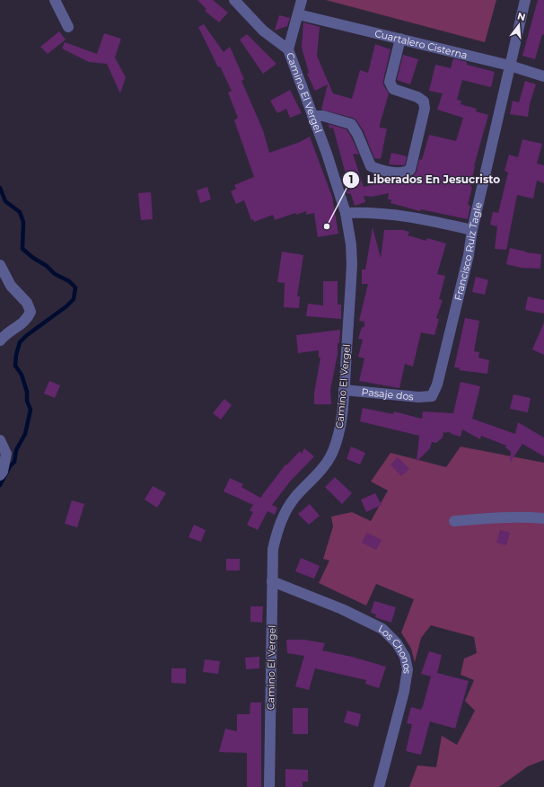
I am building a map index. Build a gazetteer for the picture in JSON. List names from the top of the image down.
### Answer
{
  "streets": {
    "street": [
      "Cuartalero Cisterna",
      "Camino El Vergel",
      "Francisco Ruiz Tagle",
      "Pasaje dos",
      "Los Chonos"
    ]
  },
  "crossings": [
    ["Cuartalero Cisterna", "Francisco Ruiz Tagle"],
    ["Camino El Vergel", "Pasaje dos"],
    ["Camino El Vergel", "Los Chonos"],
    ["Francisco Ruiz Tagle", "Pasaje dos"]
  ],
  "places": ["Liberados En Jesucristo"],
  "north": "top"
}
